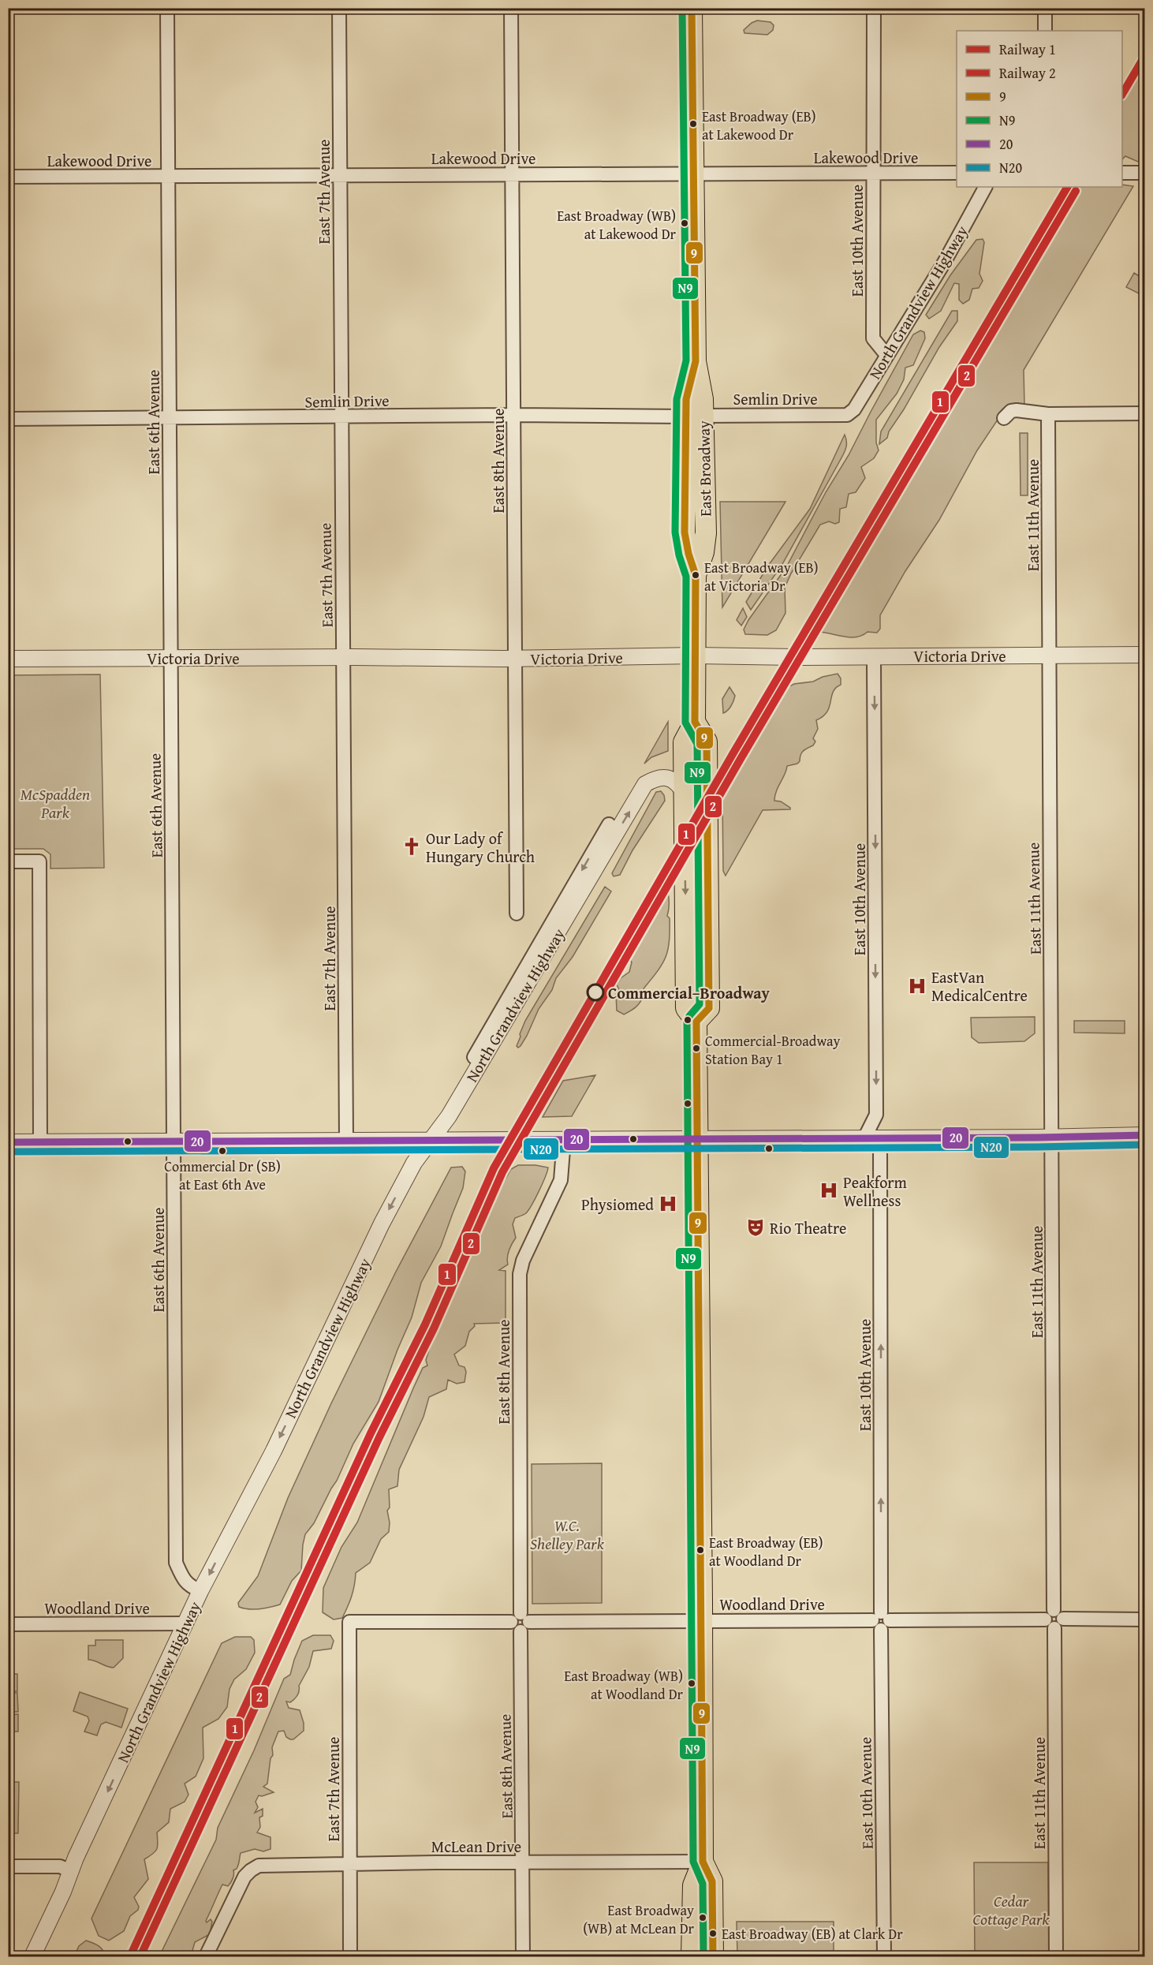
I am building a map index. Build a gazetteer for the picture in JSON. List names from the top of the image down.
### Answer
{
  "streets": {
    "main road": ["East Broadway"],
    "street": [
      "Lakewood Drive",
      "East 7th Avenue",
      "East 10th Avenue",
      "North Grandview Highway",
      "Semlin Drive",
      "East 6th Avenue",
      "East 8th Avenue",
      "East 11th Avenue",
      "Victoria Drive",
      "Woodland Drive",
      "McLean Drive"
    ]
  },
  "crossings": [
    ["Lakewood Drive", "East 7th Avenue"],
    ["Lakewood Drive", "East 10th Avenue"],
    ["Lakewood Drive", "East 6th Avenue"],
    ["Lakewood Drive", "East 8th Avenue"],
    ["Lakewood Drive", "East Broadway"],
    ["East 7th Avenue", "Semlin Drive"],
    ["East 7th Avenue", "Victoria Drive"],
    ["East 7th Avenue", "Woodland Drive"],
    ["East 7th Avenue", "McLean Drive"],
    ["East 10th Avenue", "North Grandview Highway"],
    ["East 10th Avenue", "Victoria Drive"],
    ["East 10th Avenue", "Woodland Drive"],
    ["North Grandview Highway", "Semlin Drive"],
    ["North Grandview Highway", "East 6th Avenue"],
    ["North Grandview Highway", "East Broadway"],
    ["North Grandview Highway", "Woodland Drive"],
    ["Semlin Drive", "East 6th Avenue"],
    ["Semlin Drive", "East 8th Avenue"],
    ["Semlin Drive", "East Broadway"],
    ["East 6th Avenue", "Victoria Drive"],
    ["East 8th Avenue", "Victoria Drive"],
    ["East 8th Avenue", "Woodland Drive"],
    ["East 8th Avenue", "McLean Drive"],
    ["East Broadway", "Victoria Drive"],
    ["East Broadway", "Woodland Drive"],
    ["East Broadway", "McLean Drive"],
    ["East 11th Avenue", "Victoria Drive"],
    ["East 11th Avenue", "Woodland Drive"]
  ],
  "parks": ["McSpadden Park", "W.C. Shelley Park", "Cedar Cottage Park"],
  "places": {
    "other": [
      "East Broadway (EB) at Lakewood Dr",
      "East Broadway (WB) at Lakewood Dr",
      "East Broadway (EB) at Victoria Dr",
      "Commercial–Broadway",
      "Commercial-Broadway Station Bay 1",
      "Commercial Dr (SB) at East 6th Ave",
      "East Broadway (EB) at Woodland Dr",
      "East Broadway (WB) at Woodland Dr",
      "East Broadway (WB) at McLean Dr",
      "East Broadway (EB) at Clark Dr"
    ],
    "church": ["Our Lady of Hungary Church"],
    "hospital": ["EastVan MedicalCentre", "Peakform Wellness", "Physiomed"],
    "theatre": ["Rio Theatre"]
  },
  "lines": [
    "transit line 9",
    "transit line N9",
    "rail line 1",
    "rail line 2",
    "transit line 20",
    "transit line N20"
  ],
  "legend": [
    "Railway 1",
    "Railway 2",
    "9",
    "N9",
    "20",
    "N20"
  ]
}
